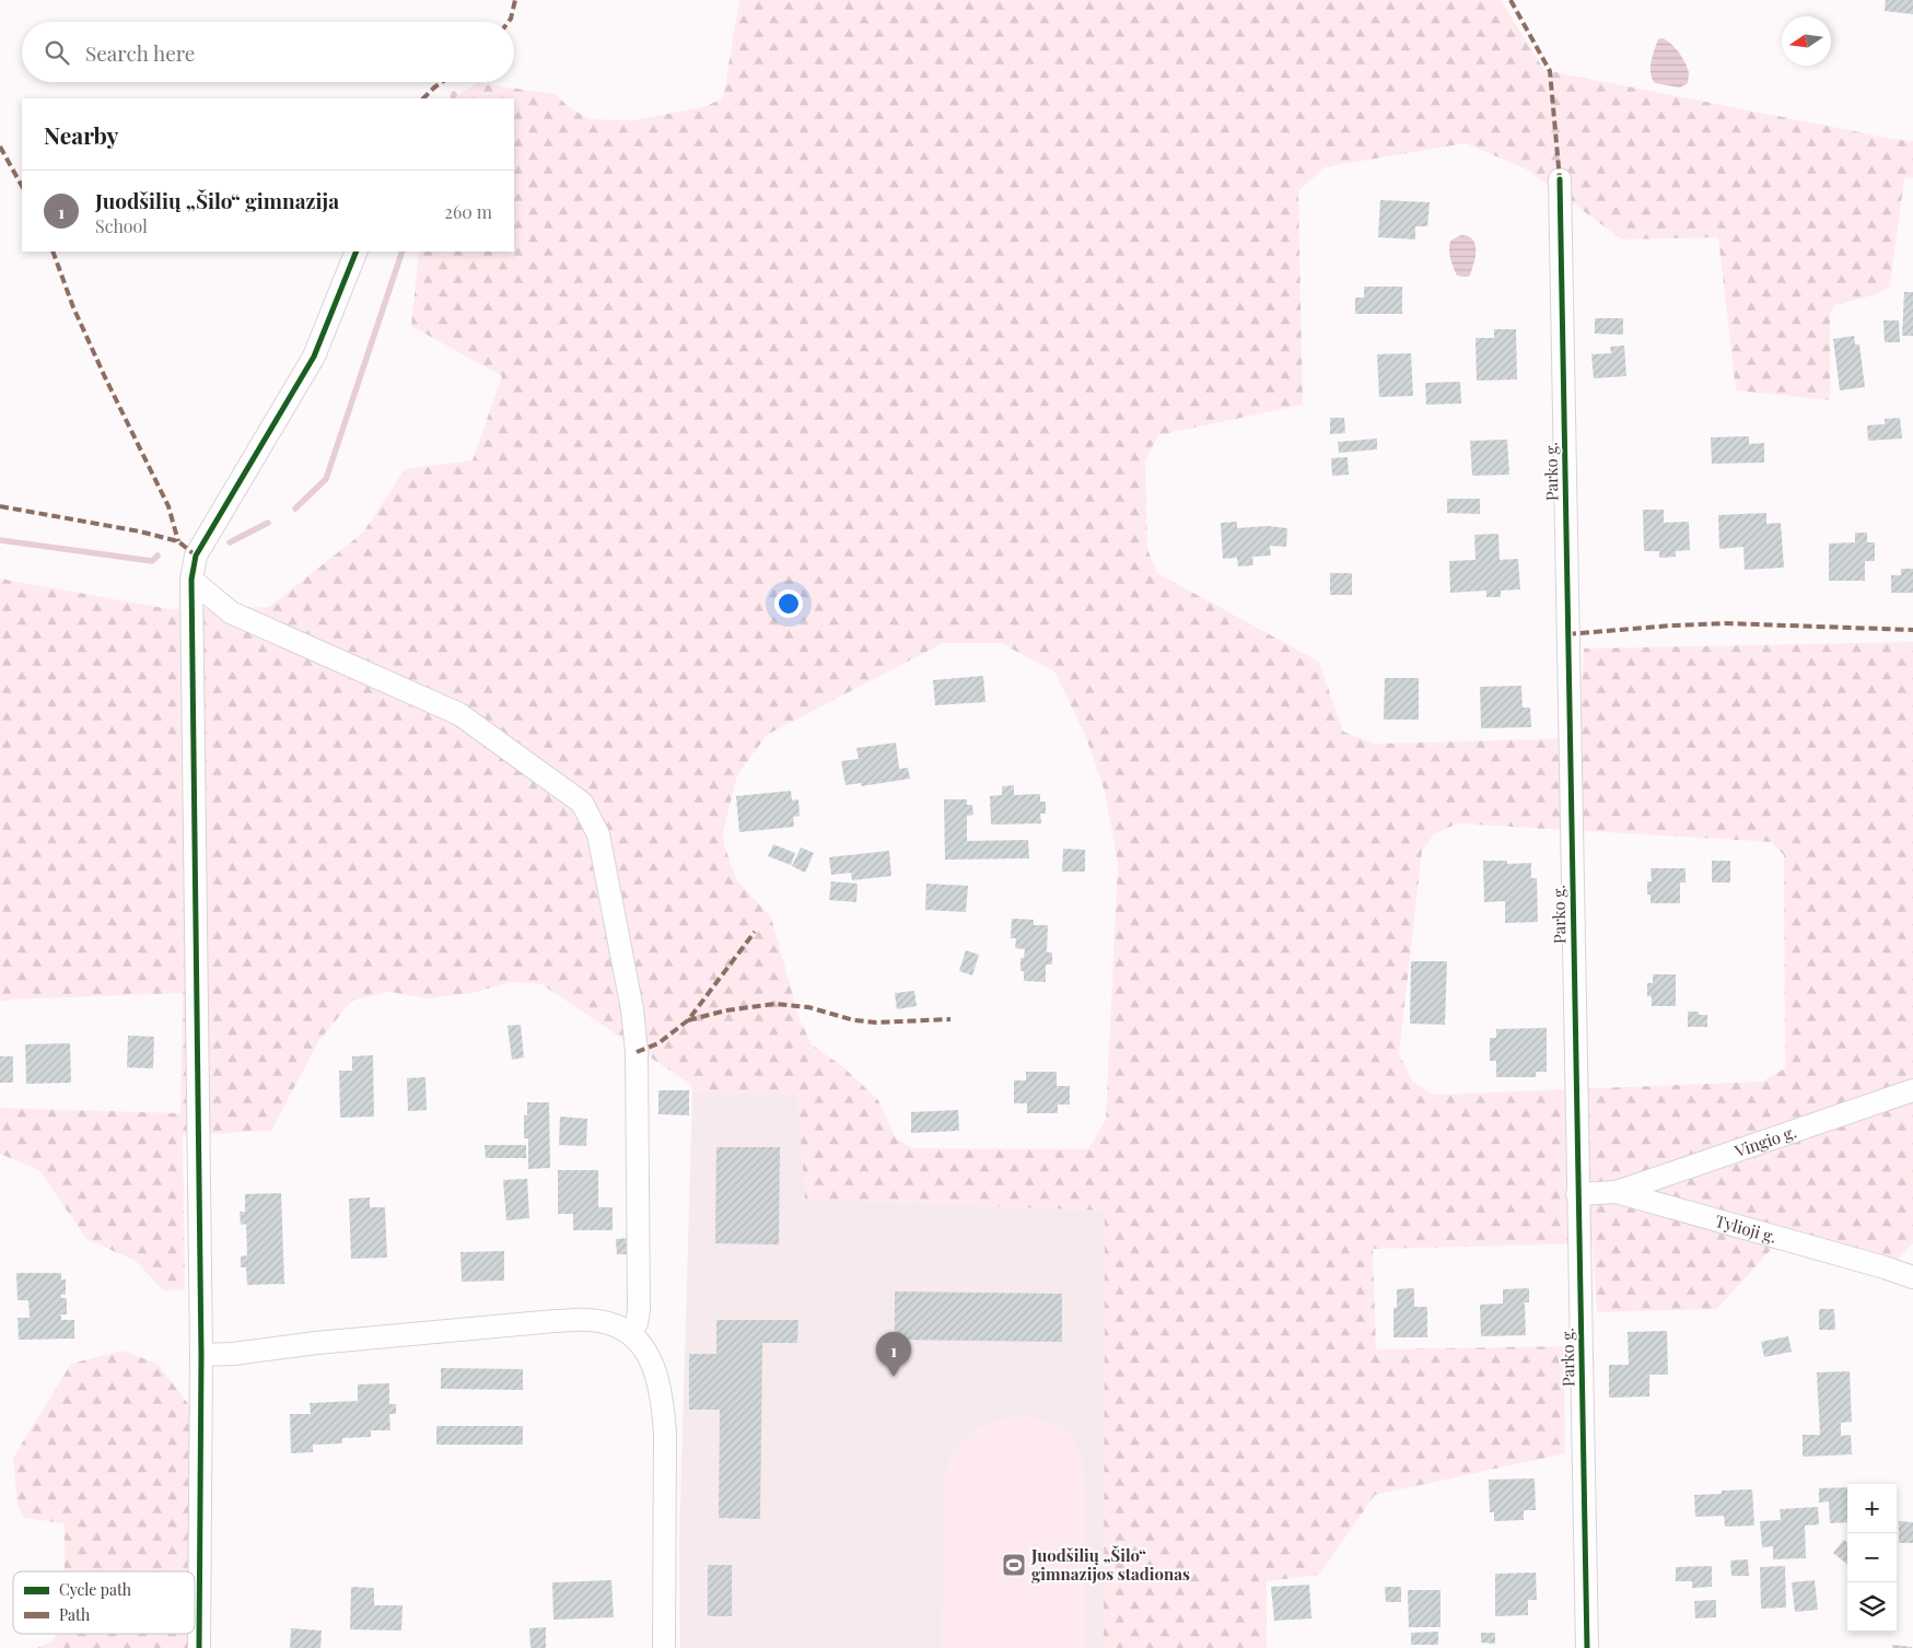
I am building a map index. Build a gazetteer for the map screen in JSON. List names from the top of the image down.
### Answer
{
  "streets": {
    "street": ["Parko g.", "Vingio g.", "Tylioji g."]
  },
  "crossings": [
    ["Parko g.", "Tylioji g."],
    ["Vingio g.", "Tylioji g."]
  ],
  "places": {
    "sports": ["Juodšilių „Šilo“ gimnazijos stadionas"]
  },
  "legend": ["Cycle path", "Path"],
  "north": "left",
  "page": {
    "search": "Search here",
    "heading": "Nearby",
    "list": [
      {
        "mark": "1",
        "name": "Juodšilių „Šilo“ gimnazija",
        "note": "School",
        "value": "260 m"
      }
    ],
    "pins": "1",
    "map_buttons": ["+", "−"]
  }
}
